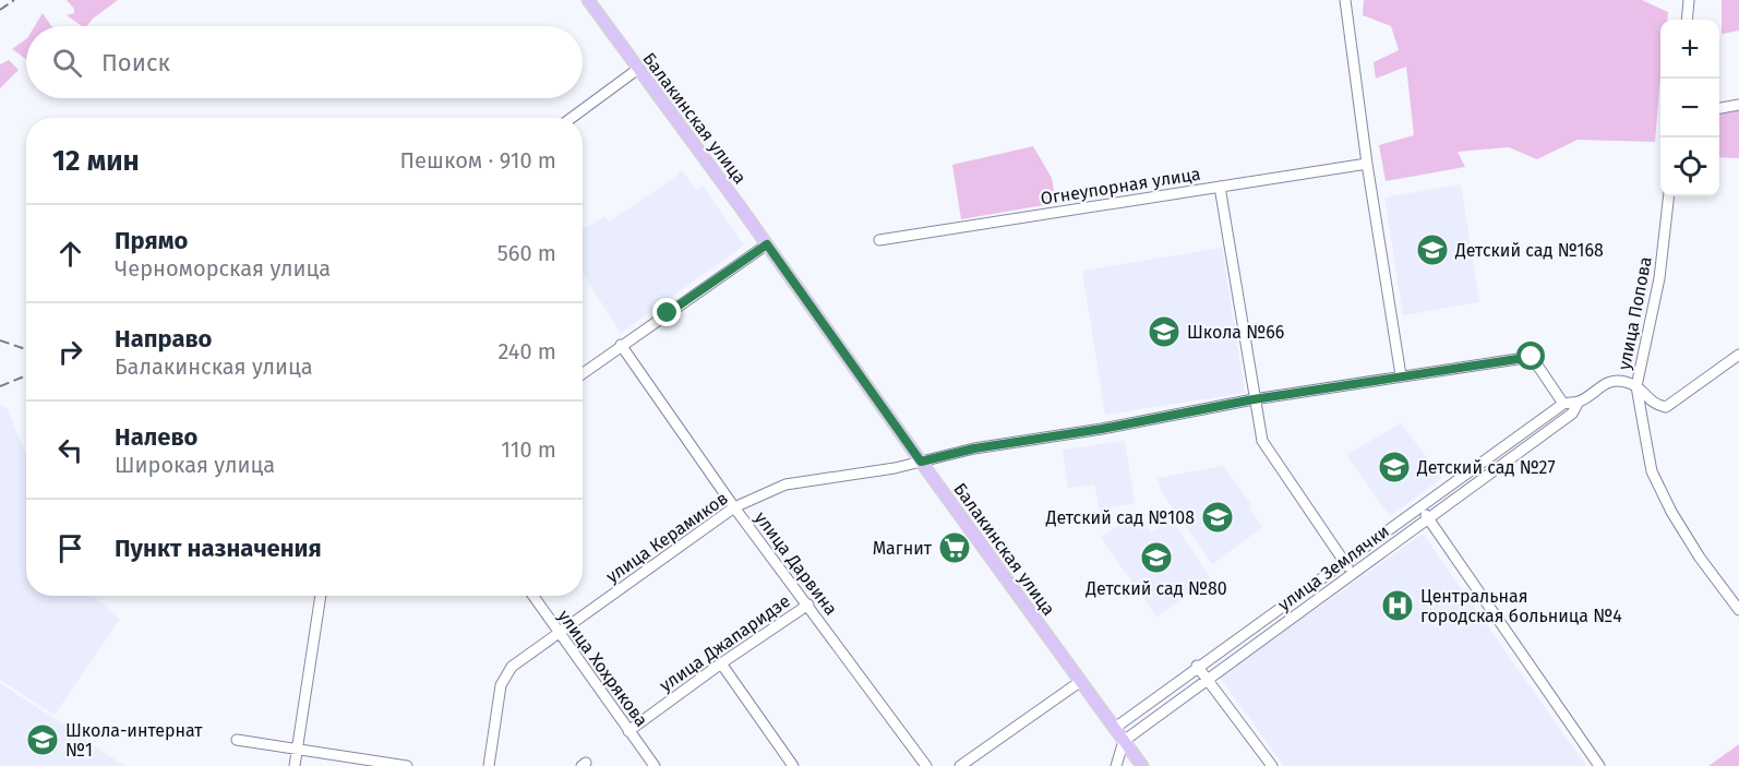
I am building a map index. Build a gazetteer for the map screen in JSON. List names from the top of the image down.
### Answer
{
  "streets": {
    "main road": ["Балакинская улица"],
    "street": [
      "Огнеупорная улица",
      "улица Попова",
      "улица Керамиков",
      "улица Дарвина",
      "улица Землячки",
      "улица Джапаридзе",
      "улица Хохрякова"
    ]
  },
  "crossings": [
    ["Балакинская улица", "улица Керамиков"],
    ["Балакинская улица", "улица Землячки"],
    ["улица Попова", "улица Землячки"],
    ["улица Керамиков", "улица Дарвина"],
    ["улица Керамиков", "улица Землячки"],
    ["улица Керамиков", "улица Хохрякова"],
    ["улица Дарвина", "улица Джапаридзе"],
    ["улица Джапаридзе", "улица Хохрякова"]
  ],
  "places": {
    "school or university": [
      "Детский сад №168",
      "Школа №66",
      "Детский сад №27",
      "Детский сад №108",
      "Детский сад №80",
      "Школа-интернат №1"
    ],
    "supermarket": ["Магнит"],
    "hospital": ["Центральная городская больница №4"]
  },
  "page": {
    "map_buttons": ["+", "−"],
    "search": "Поиск",
    "heading": ["12 мин", "Пешком · 910 m"],
    "list": [
      ["Прямо", "Черноморская улица", "560 m"],
      ["Направо", "Балакинская улица", "240 m"],
      ["Налево", "Широкая улица", "110 m"],
      "Пункт назначения"
    ]
  }
}
